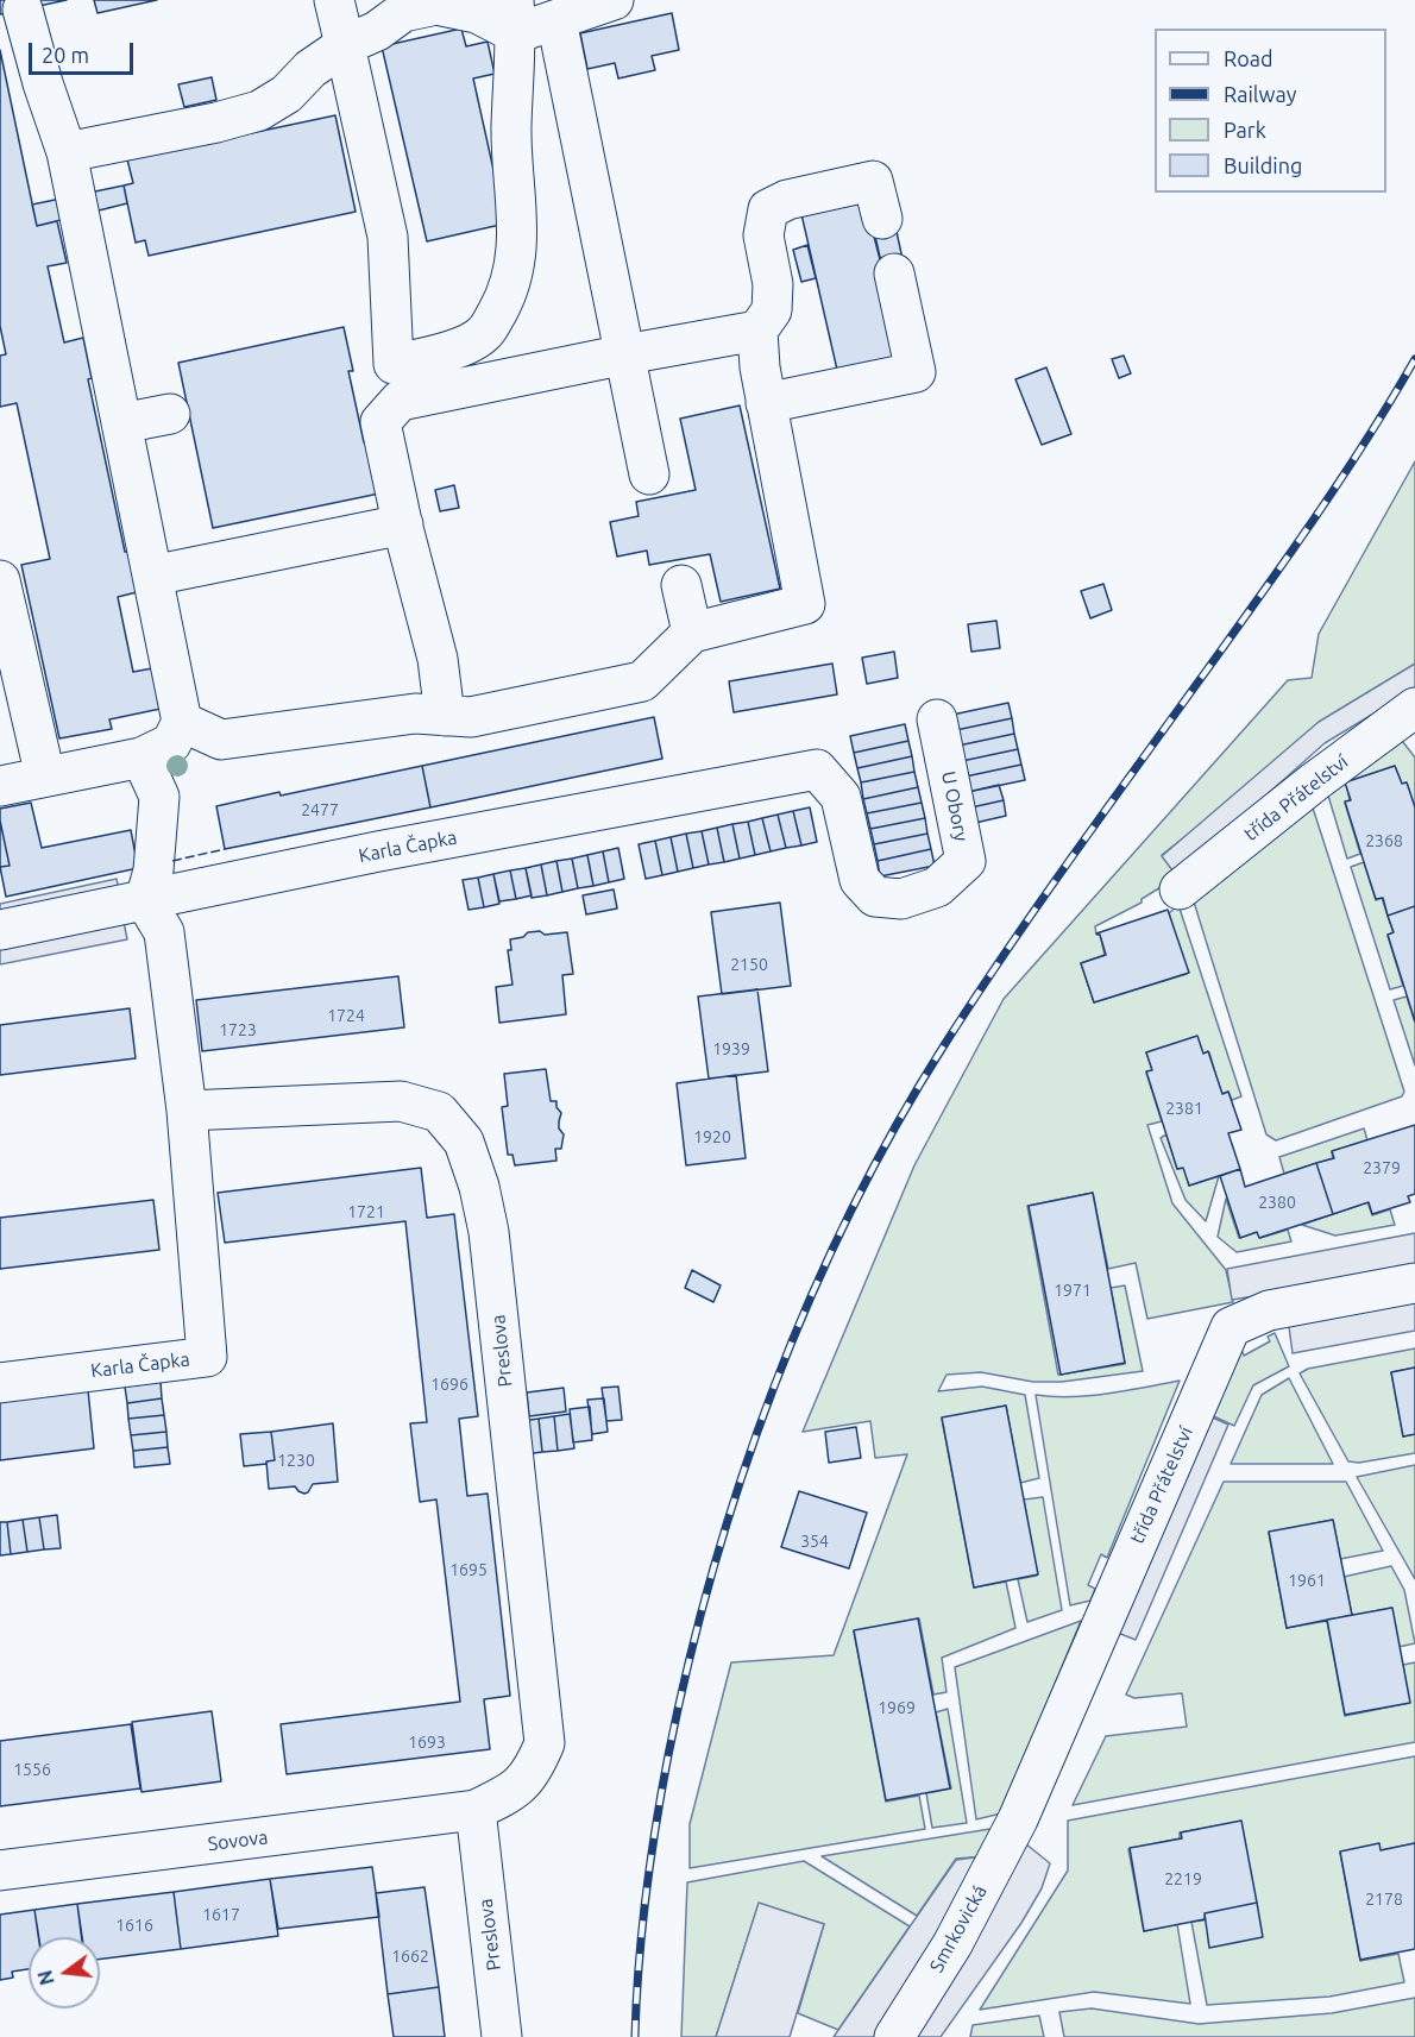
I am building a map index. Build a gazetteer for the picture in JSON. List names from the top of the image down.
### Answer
{
  "streets": {
    "street": [
      "třída Přátelství",
      "U Obory",
      "Karla Čapka",
      "Preslova",
      "Sovova",
      "Smrkovická"
    ]
  },
  "crossings": [
    ["třída Přátelství", "Smrkovická"],
    ["U Obory", "Karla Čapka"],
    ["Karla Čapka", "Preslova"],
    ["Preslova", "Sovova"]
  ],
  "house_numbers": [
    "2477",
    "2368",
    "2150",
    "1724",
    "1723",
    "1939",
    "2381",
    "1920",
    "2379",
    "2380",
    "1721",
    "1971",
    "1696",
    "1230",
    "354",
    "1695",
    "1961",
    "1969",
    "1693",
    "1556",
    "2219",
    "2178",
    "1617",
    "1616",
    "1662"
  ],
  "legend": [
    "Road",
    "Railway",
    "Park",
    "Building"
  ],
  "scale_bar": "20 m",
  "north": "left"
}
